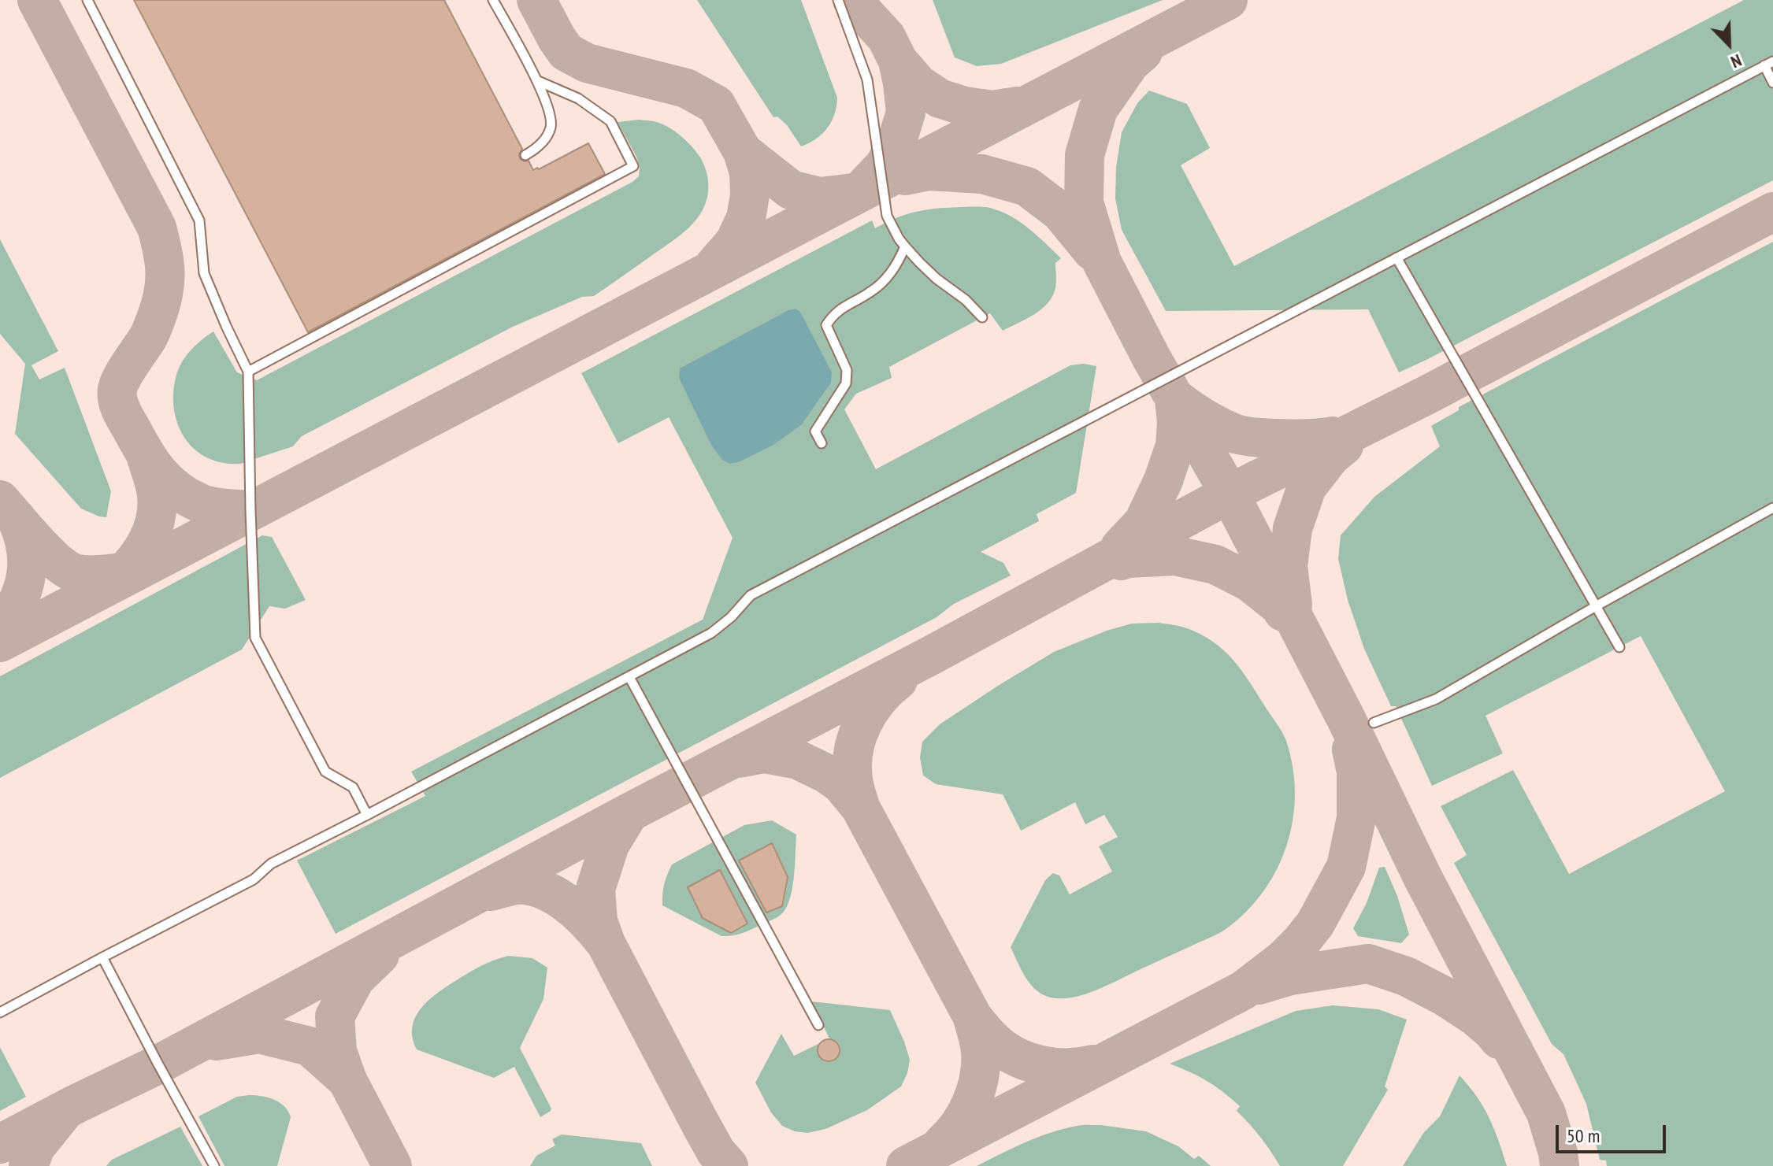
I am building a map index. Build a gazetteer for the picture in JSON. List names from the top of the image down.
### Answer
{
  "scale_bar": "50 m",
  "north": "bottom right"
}
